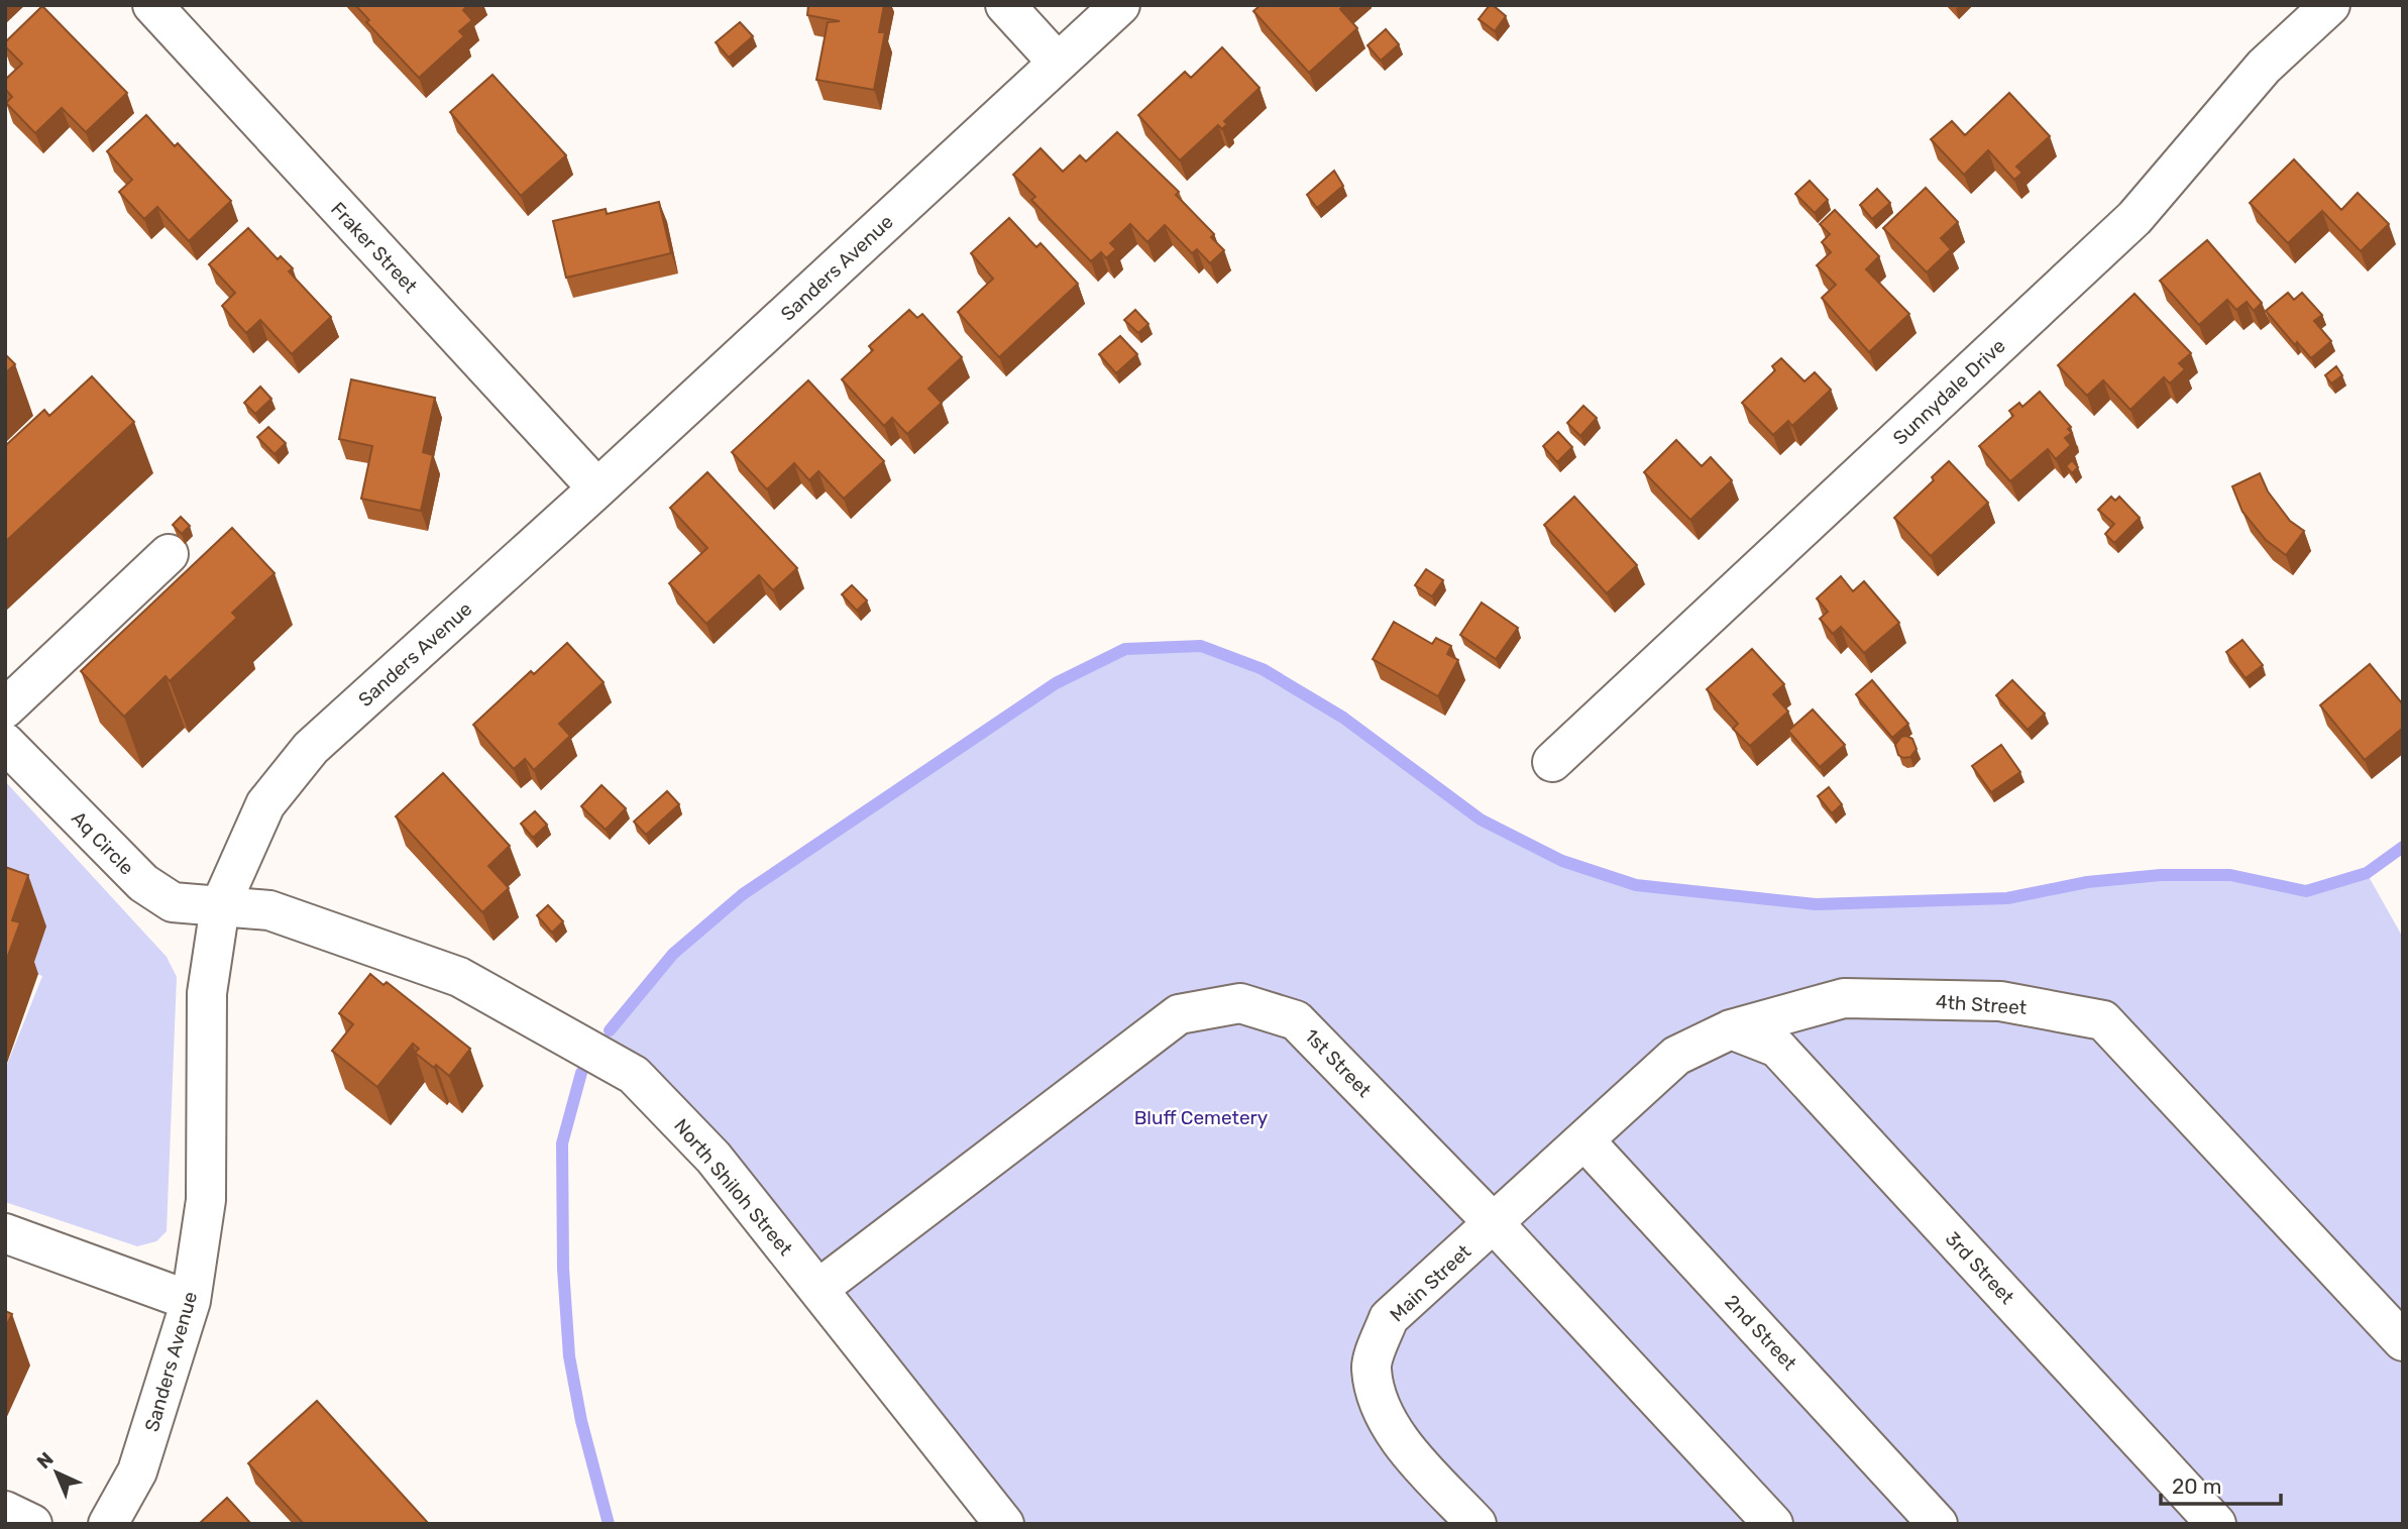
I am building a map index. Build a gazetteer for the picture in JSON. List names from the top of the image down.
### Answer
{
  "streets": {
    "street": [
      "Fraker Street",
      "Sanders Avenue",
      "Sunnydale Drive",
      "Aq Circle",
      "4th Street",
      "1st Street",
      "North Shiloh Street",
      "3rd Street",
      "Main Street",
      "2nd Street"
    ]
  },
  "crossings": [
    ["Fraker Street", "Sanders Avenue"],
    ["Sanders Avenue", "Aq Circle"],
    ["Sanders Avenue", "North Shiloh Street"],
    ["Aq Circle", "North Shiloh Street"],
    ["4th Street", "1st Street"],
    ["4th Street", "3rd Street"],
    ["4th Street", "Main Street"],
    ["4th Street", "2nd Street"],
    ["1st Street", "North Shiloh Street"],
    ["1st Street", "Main Street"]
  ],
  "parks": ["Bluff Cemetery"],
  "scale_bar": "20 m",
  "north": "top left"
}
